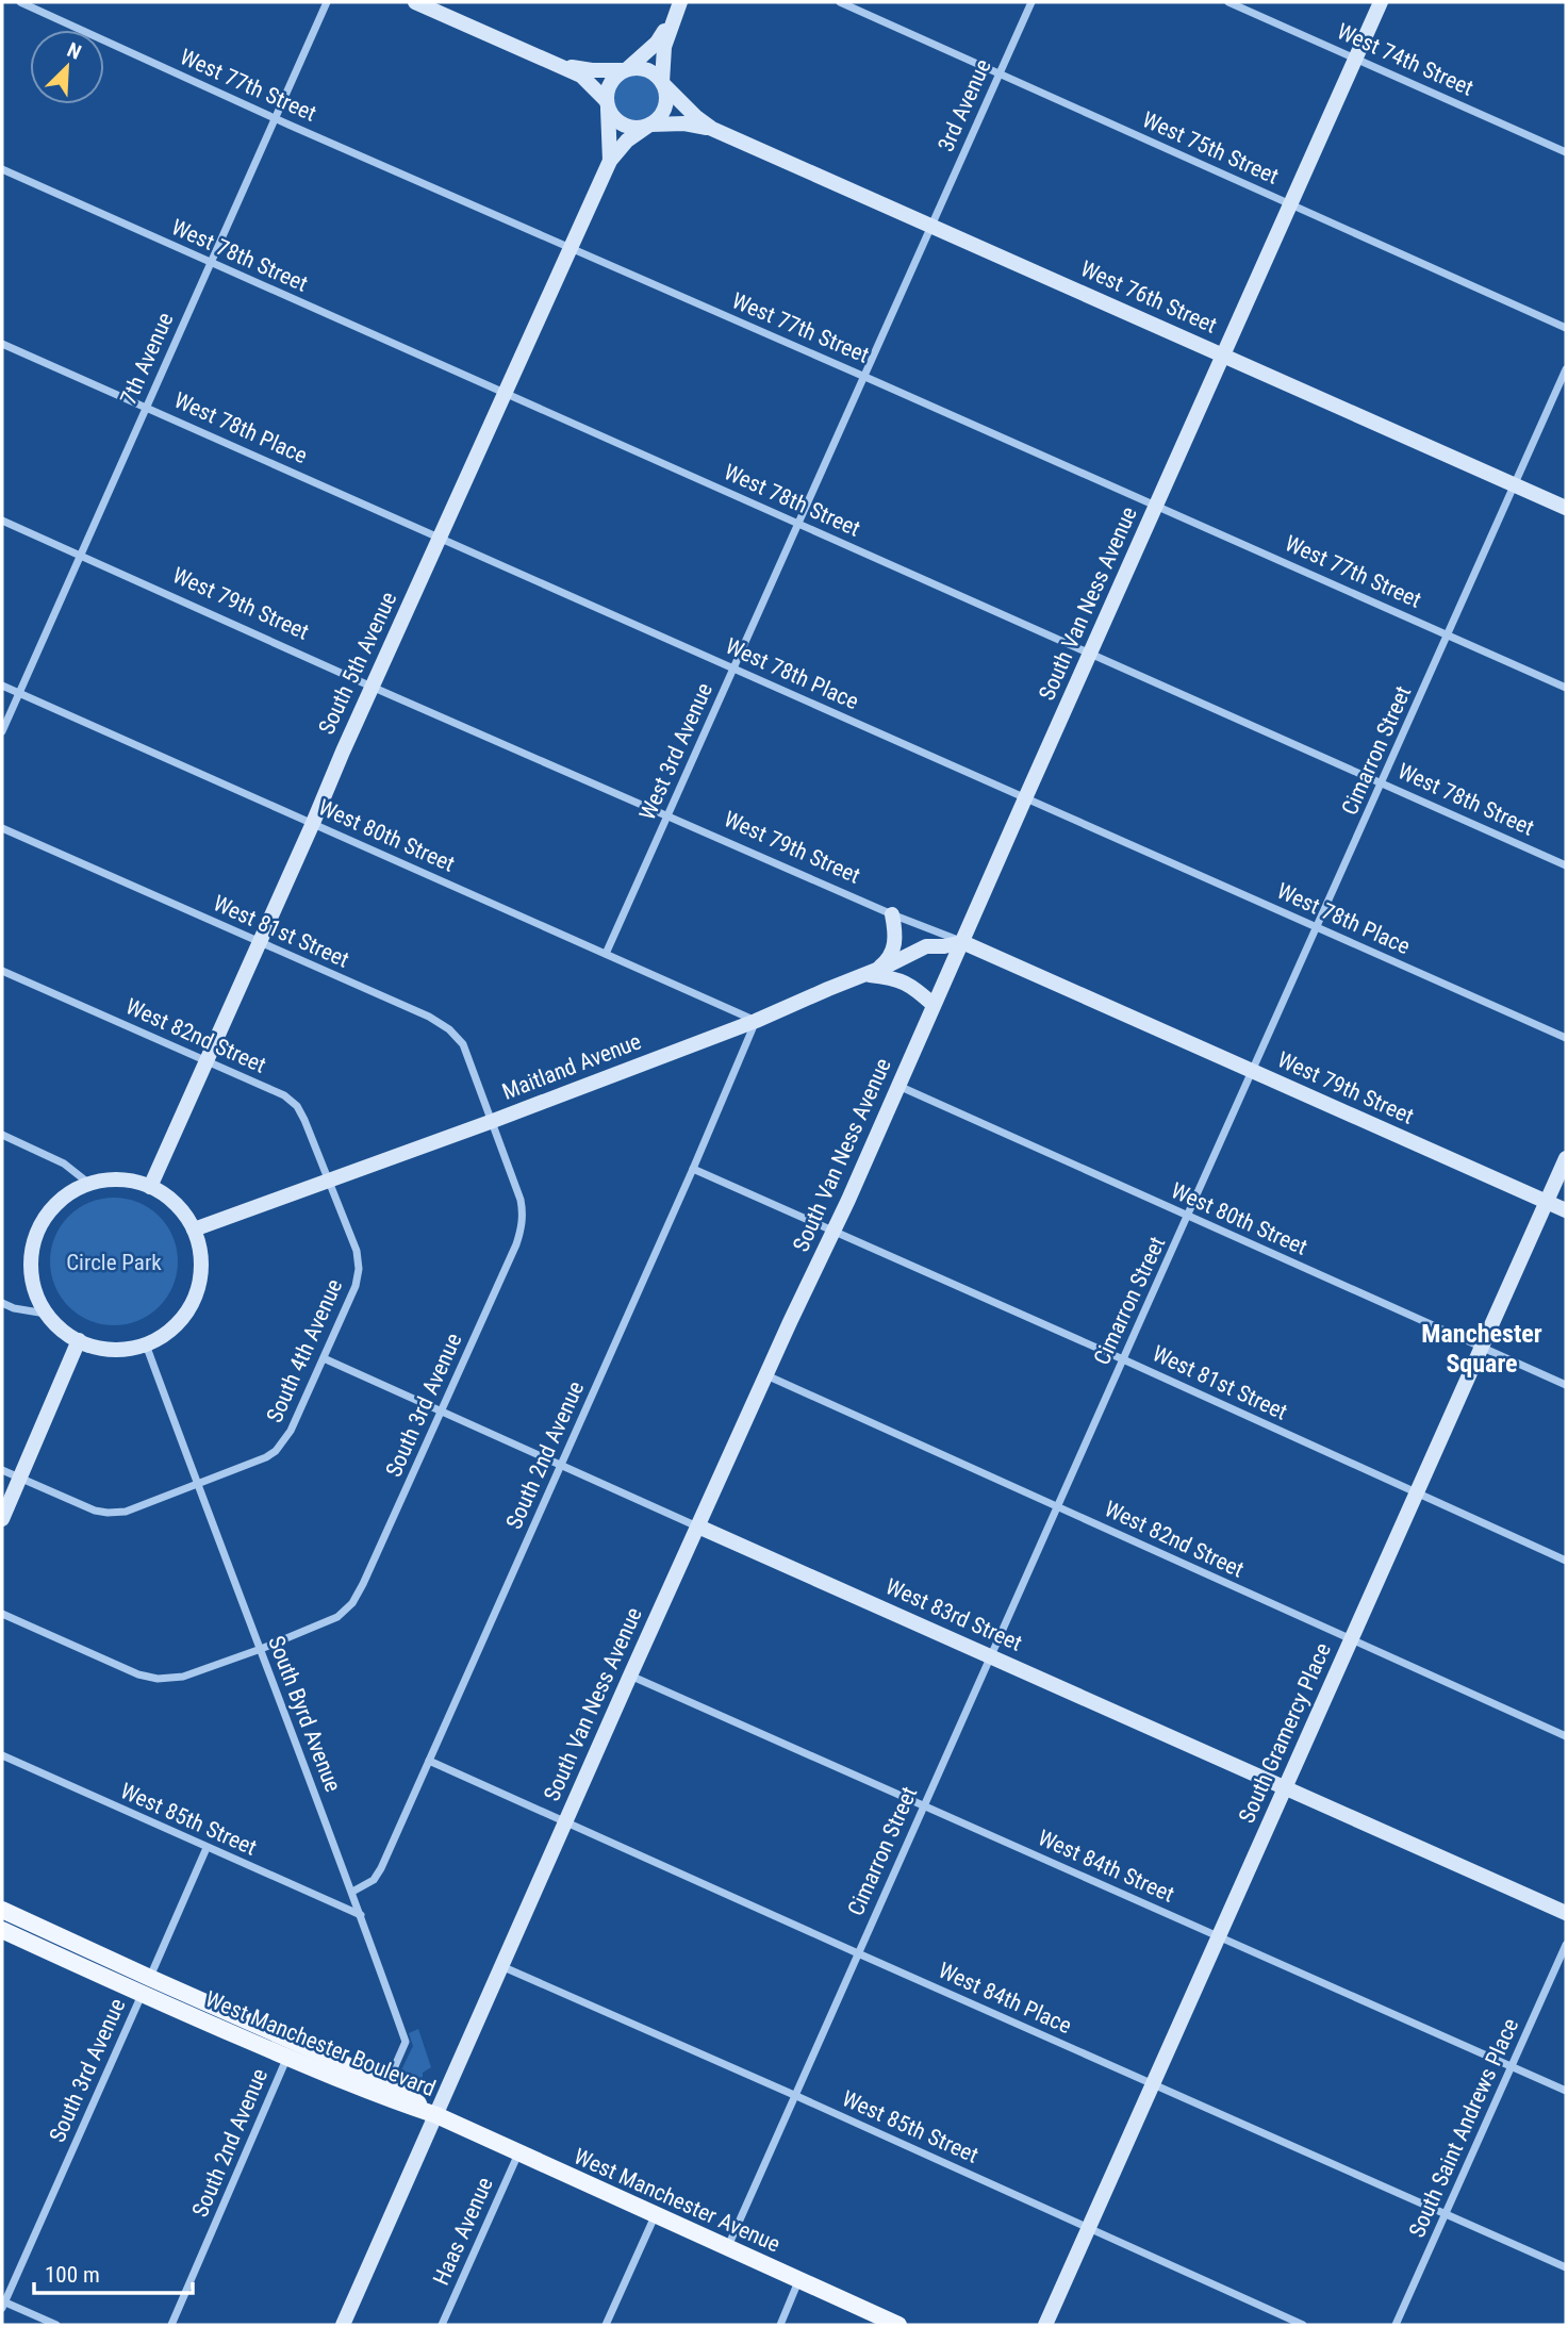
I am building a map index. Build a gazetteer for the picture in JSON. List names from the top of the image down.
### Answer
{
  "streets": {
    "main road": ["West Manchester Boulevard", "West Manchester Avenue"],
    "street": [
      "West 74th Street",
      "West 77th Street",
      "3rd Avenue",
      "West 75th Street",
      "West 78th Street",
      "West 76th Street",
      "7th Avenue",
      "West 78th Place",
      "West 79th Street",
      "South Van Ness Avenue",
      "South 5th Avenue",
      "Cimarron Street",
      "West 3rd Avenue",
      "West 80th Street",
      "West 81st Street",
      "West 82nd Street",
      "Maitland Avenue",
      "South 4th Avenue",
      "South 3rd Avenue",
      "South 2nd Avenue",
      "West 83rd Street",
      "South Byrd Avenue",
      "South Gramercy Place",
      "West 85th Street",
      "West 84th Street",
      "West 84th Place",
      "South Saint Andrews Place",
      "Haas Avenue"
    ]
  },
  "crossings": [
    ["West 74th Street", "South Van Ness Avenue"],
    ["West 77th Street", "7th Avenue"],
    ["West 77th Street", "South Van Ness Avenue"],
    ["West 77th Street", "South 5th Avenue"],
    ["West 77th Street", "Cimarron Street"],
    ["3rd Avenue", "West 75th Street"],
    ["3rd Avenue", "West 76th Street"],
    ["West 75th Street", "South Van Ness Avenue"],
    ["West 78th Street", "7th Avenue"],
    ["West 78th Street", "South Van Ness Avenue"],
    ["West 78th Street", "South 5th Avenue"],
    ["West 78th Street", "Cimarron Street"],
    ["West 78th Street", "West 3rd Avenue"],
    ["West 76th Street", "South Van Ness Avenue"],
    ["West 76th Street", "South 5th Avenue"],
    ["West 76th Street", "Cimarron Street"],
    ["7th Avenue", "West 78th Place"],
    ["7th Avenue", "West 79th Street"],
    ["7th Avenue", "West 80th Street"],
    ["West 78th Place", "South Van Ness Avenue"],
    ["West 78th Place", "South 5th Avenue"],
    ["West 78th Place", "Cimarron Street"],
    ["West 78th Place", "West 3rd Avenue"],
    ["West 79th Street", "South Van Ness Avenue"],
    ["West 79th Street", "South 5th Avenue"],
    ["West 79th Street", "Cimarron Street"],
    ["West 79th Street", "West 3rd Avenue"],
    ["West 79th Street", "Maitland Avenue"],
    ["West 79th Street", "South Gramercy Place"],
    ["South Van Ness Avenue", "West 80th Street"],
    ["South Van Ness Avenue", "West 81st Street"],
    ["South Van Ness Avenue", "West 82nd Street"],
    ["South Van Ness Avenue", "Maitland Avenue"],
    ["South Van Ness Avenue", "West 83rd Street"],
    ["South Van Ness Avenue", "West 85th Street"],
    ["South Van Ness Avenue", "West 84th Street"],
    ["South Van Ness Avenue", "West 84th Place"],
    ["South Van Ness Avenue", "West Manchester Boulevard"],
    ["South Van Ness Avenue", "West Manchester Avenue"],
    ["South 5th Avenue", "West 80th Street"],
    ["South 5th Avenue", "West 81st Street"],
    ["South 5th Avenue", "West 82nd Street"],
    ["South 5th Avenue", "Maitland Avenue"],
    ["South 5th Avenue", "South Byrd Avenue"],
    ["Cimarron Street", "West 80th Street"],
    ["Cimarron Street", "West 81st Street"],
    ["Cimarron Street", "West 82nd Street"],
    ["Cimarron Street", "West 83rd Street"],
    ["Cimarron Street", "West 85th Street"],
    ["Cimarron Street", "West 84th Street"],
    ["Cimarron Street", "West 84th Place"],
    ["Cimarron Street", "West Manchester Avenue"],
    ["West 3rd Avenue", "West 80th Street"],
    ["West 80th Street", "Maitland Avenue"],
    ["West 80th Street", "South 2nd Avenue"],
    ["West 80th Street", "South Gramercy Place"],
    ["West 81st Street", "Maitland Avenue"],
    ["West 81st Street", "South 3rd Avenue"],
    ["West 81st Street", "South 2nd Avenue"],
    ["West 81st Street", "South Gramercy Place"],
    ["West 82nd Street", "Maitland Avenue"],
    ["West 82nd Street", "South 4th Avenue"],
    ["West 82nd Street", "South Gramercy Place"],
    ["Maitland Avenue", "South 4th Avenue"],
    ["Maitland Avenue", "South 3rd Avenue"],
    ["Maitland Avenue", "South 2nd Avenue"],
    ["Maitland Avenue", "South Byrd Avenue"],
    ["South 4th Avenue", "West 83rd Street"],
    ["South 4th Avenue", "South Byrd Avenue"],
    ["South 3rd Avenue", "West 83rd Street"],
    ["South 3rd Avenue", "South Byrd Avenue"],
    ["South 3rd Avenue", "West 85th Street"],
    ["South 3rd Avenue", "West Manchester Boulevard"],
    ["South 2nd Avenue", "West 83rd Street"],
    ["South 2nd Avenue", "South Byrd Avenue"],
    ["South 2nd Avenue", "West 84th Place"],
    ["South 2nd Avenue", "West Manchester Boulevard"],
    ["West 83rd Street", "South Gramercy Place"],
    ["South Byrd Avenue", "West 85th Street"],
    ["South Byrd Avenue", "West Manchester Boulevard"],
    ["South Gramercy Place", "West 85th Street"],
    ["South Gramercy Place", "West 84th Street"],
    ["South Gramercy Place", "West 84th Place"],
    ["West 84th Street", "South Saint Andrews Place"],
    ["West 84th Place", "South Saint Andrews Place"],
    ["West Manchester Boulevard", "West Manchester Avenue"],
    ["West Manchester Avenue", "Haas Avenue"]
  ],
  "districts": ["Manchester Square"],
  "parks": ["Circle Park"],
  "scale_bar": "100 m",
  "north": "top right"
}
